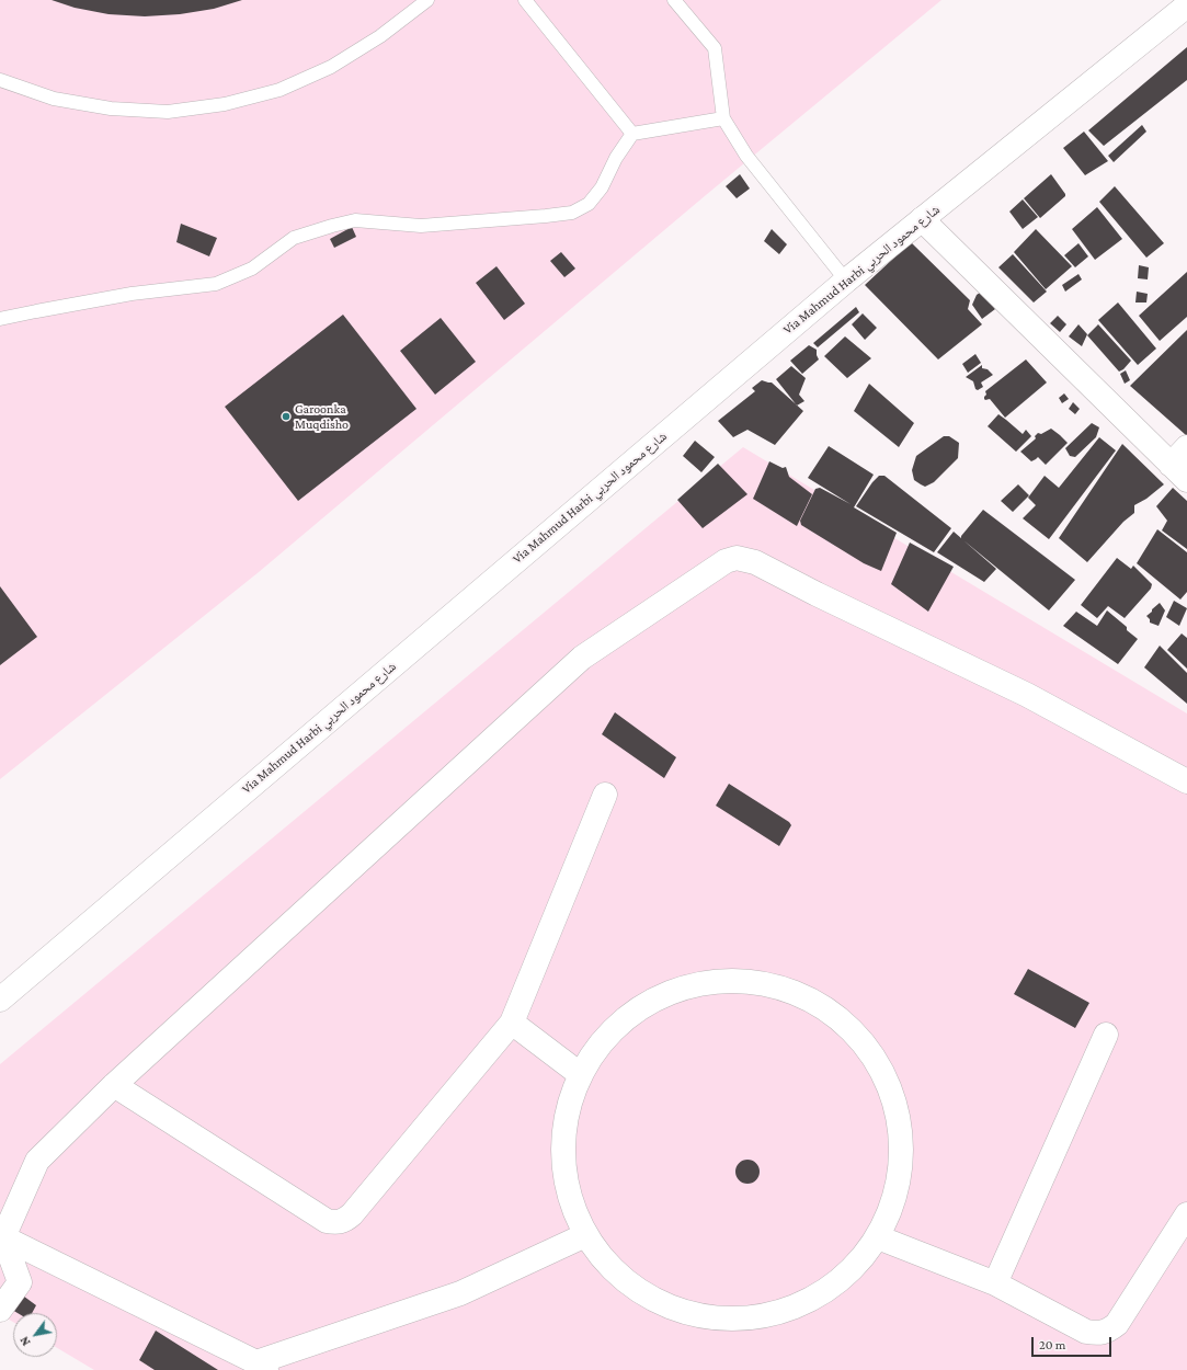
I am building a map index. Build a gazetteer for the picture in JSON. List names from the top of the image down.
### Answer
{
  "streets": {
    "street": ["Via Mahmud Harbi شارع محمود الحربي"]
  },
  "places": ["Garoonka Muqdisho"],
  "scale_bar": "20 m",
  "north": "bottom left"
}
